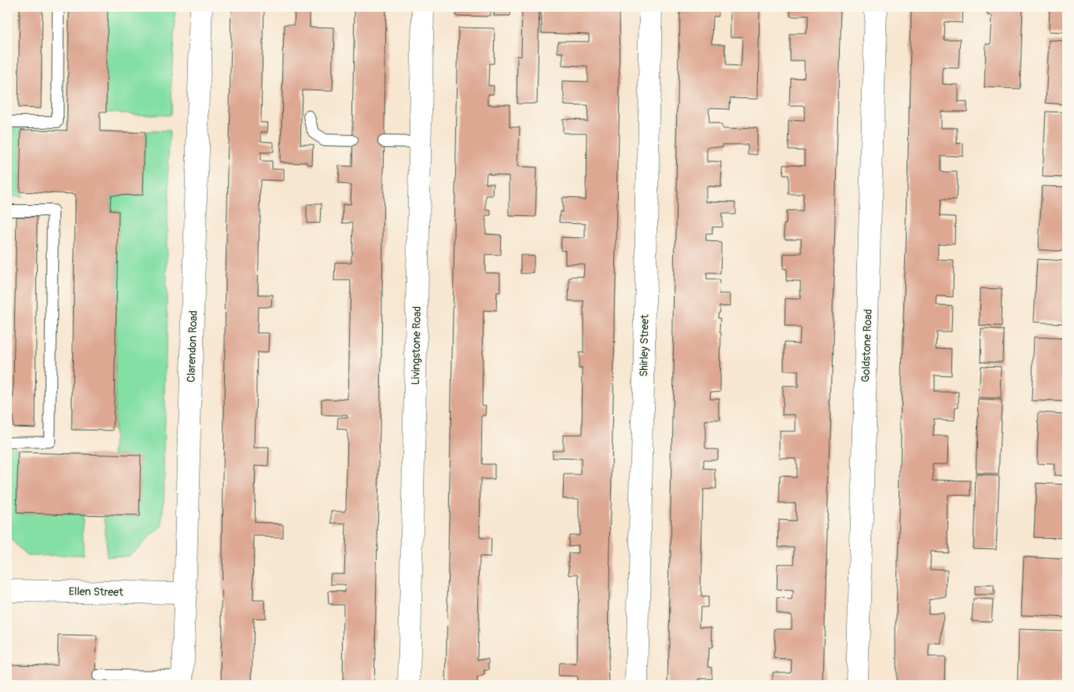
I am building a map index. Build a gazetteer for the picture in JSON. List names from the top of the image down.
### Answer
{
  "streets": {
    "street": [
      "Livingstone Road",
      "Shirley Street",
      "Goldstone Road",
      "Clarendon Road",
      "Ellen Street"
    ]
  },
  "crossings": [
    ["Clarendon Road", "Ellen Street"]
  ]
}
